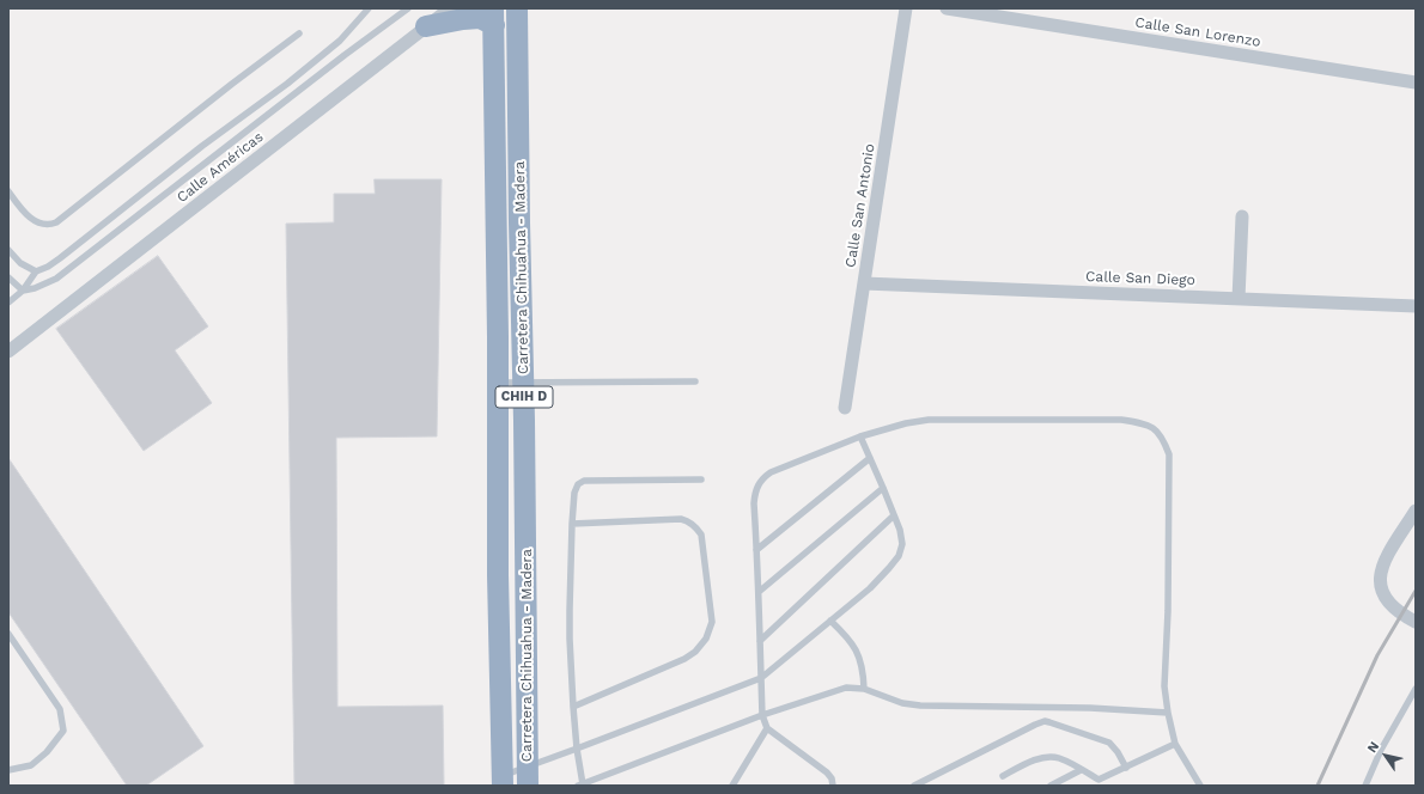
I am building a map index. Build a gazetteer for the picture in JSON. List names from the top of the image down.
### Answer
{
  "streets": {
    "highway": ["Carretera Chihuahua - Madera", "CHIH D"],
    "street": [
      "Calle San Lorenzo",
      "Calle Américas",
      "Calle San Antonio",
      "Calle San Diego"
    ]
  },
  "crossings": [
    ["Calle San Antonio", "Calle San Diego"]
  ],
  "north": "top left"
}
